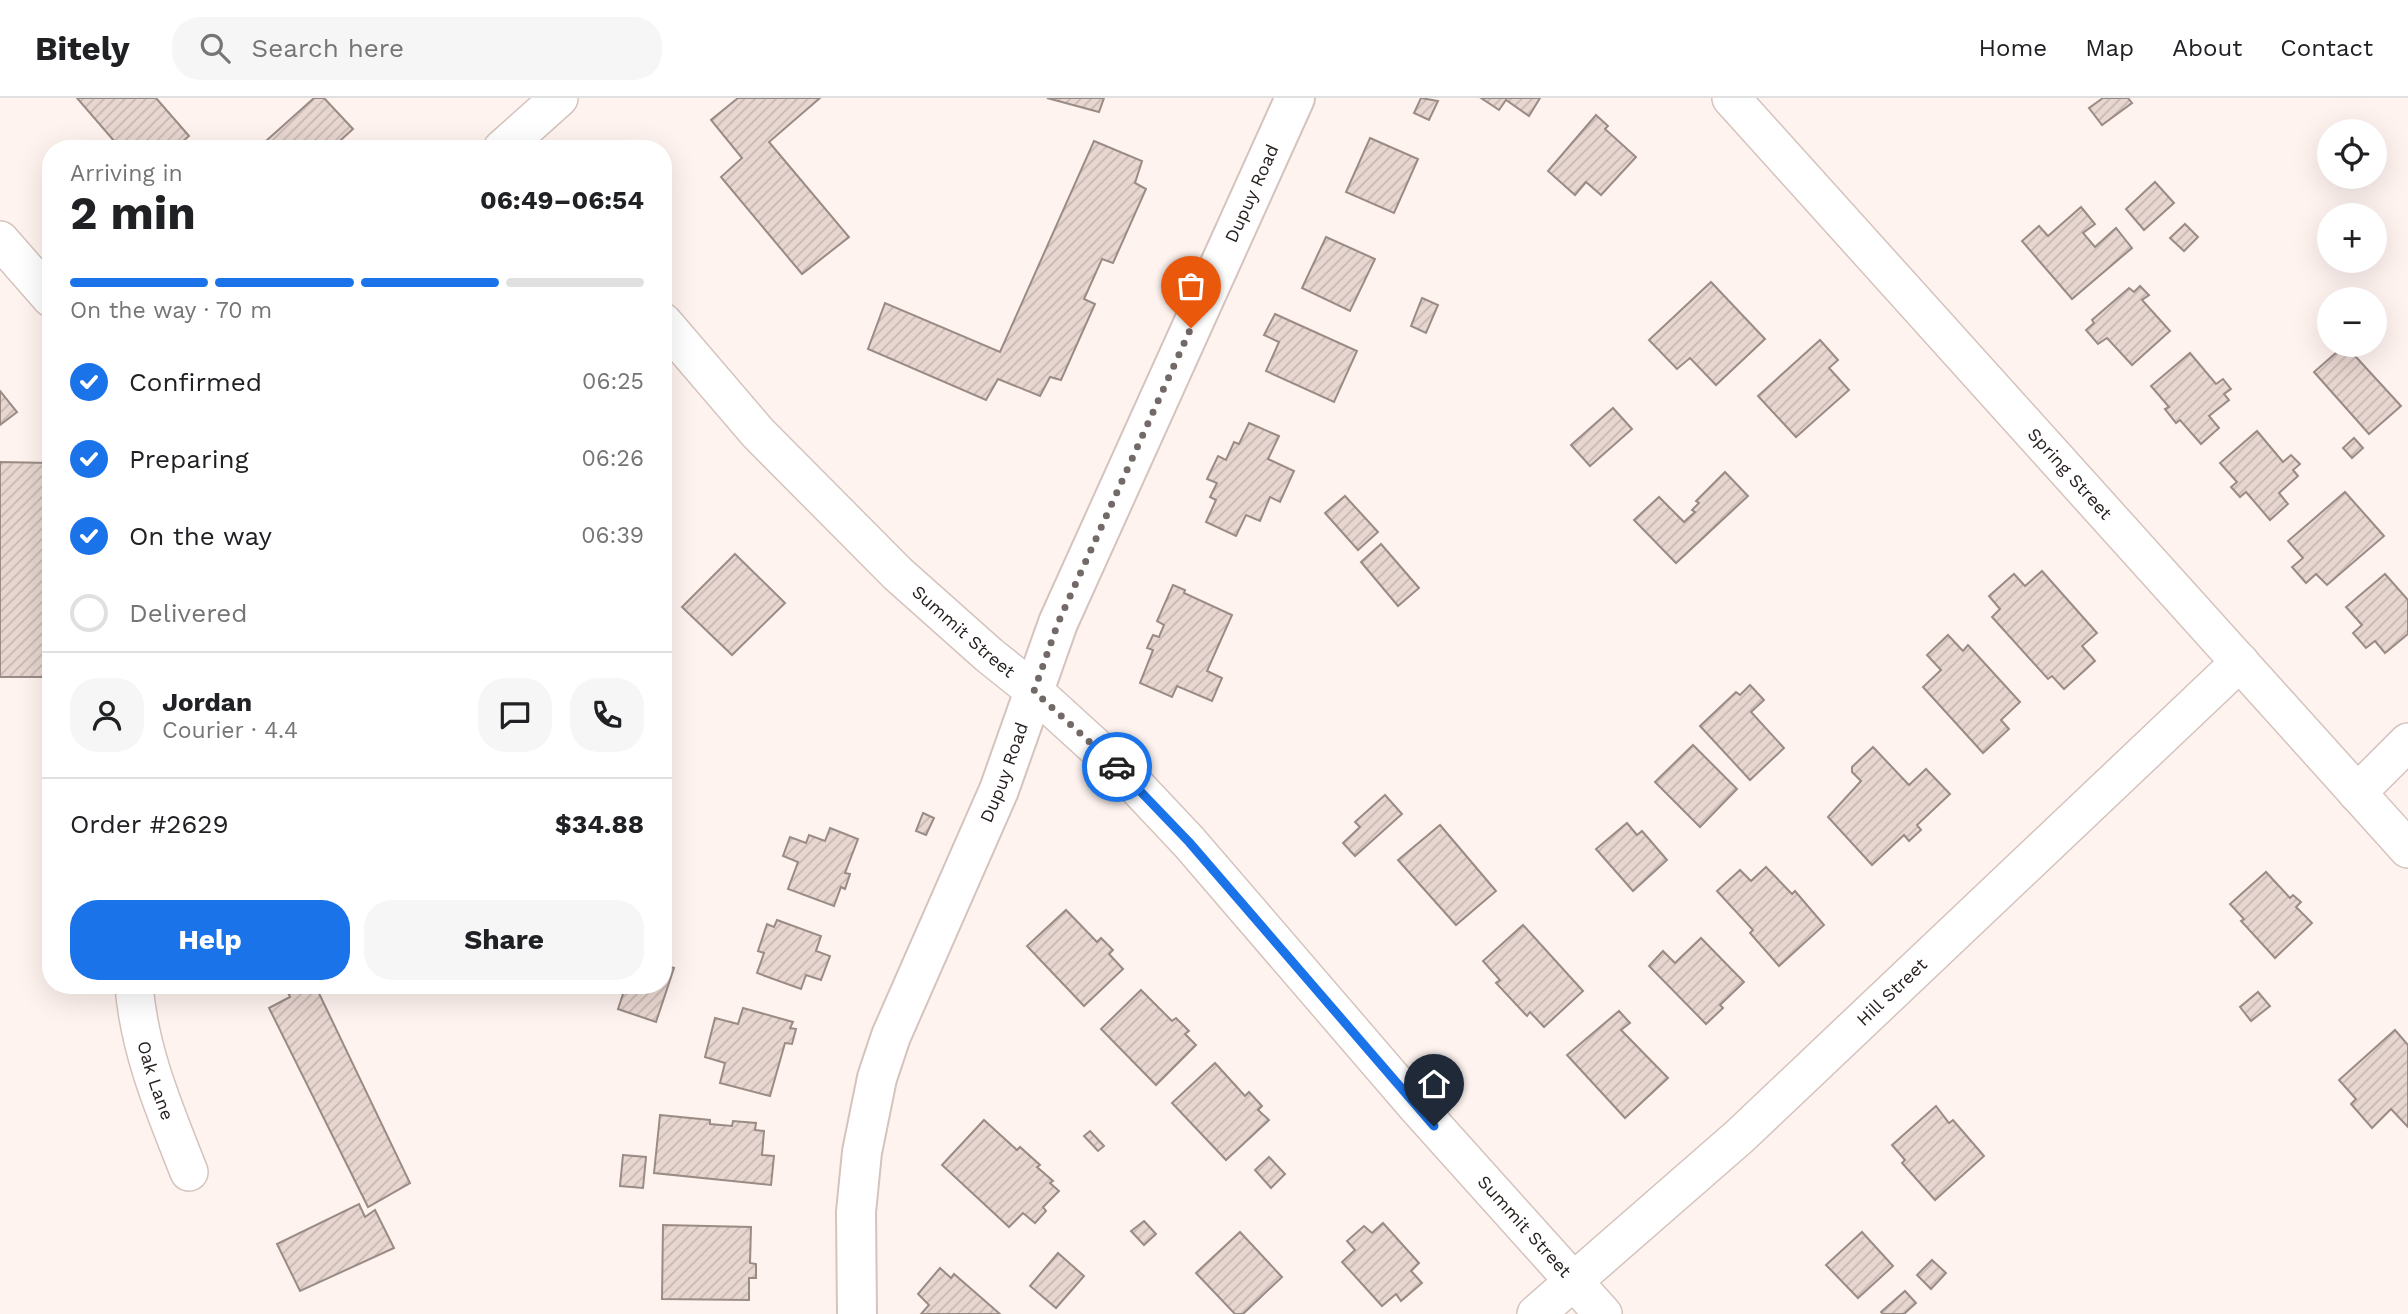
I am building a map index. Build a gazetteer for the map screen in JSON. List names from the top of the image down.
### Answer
{
  "streets": {
    "street": [
      "Dupuy Road",
      "Spring Street",
      "Summit Street",
      "Hill Street",
      "Oak Lane"
    ]
  },
  "crossings": [
    ["Dupuy Road", "Summit Street"],
    ["Spring Street", "Hill Street"],
    ["Summit Street", "Hill Street"]
  ],
  "page": {
    "header": "Bitely",
    "search": "Search here",
    "nav": [
      "Home",
      "Map",
      "About",
      "Contact"
    ],
    "map_buttons": ["+", "−"],
    "heading": ["2 min", "Arriving in", "06:49–06:54"],
    "panel": [
      "Jordan",
      "Courier · 4.4",
      "Order #2629",
      "$34.88"
    ],
    "bar": "On the way · 70 m",
    "list": [
      ["Confirmed", "06:25"],
      ["Preparing", "06:26"],
      ["On the way", "06:39"],
      "Delivered"
    ],
    "buttons": ["Help", "Share"]
  }
}
